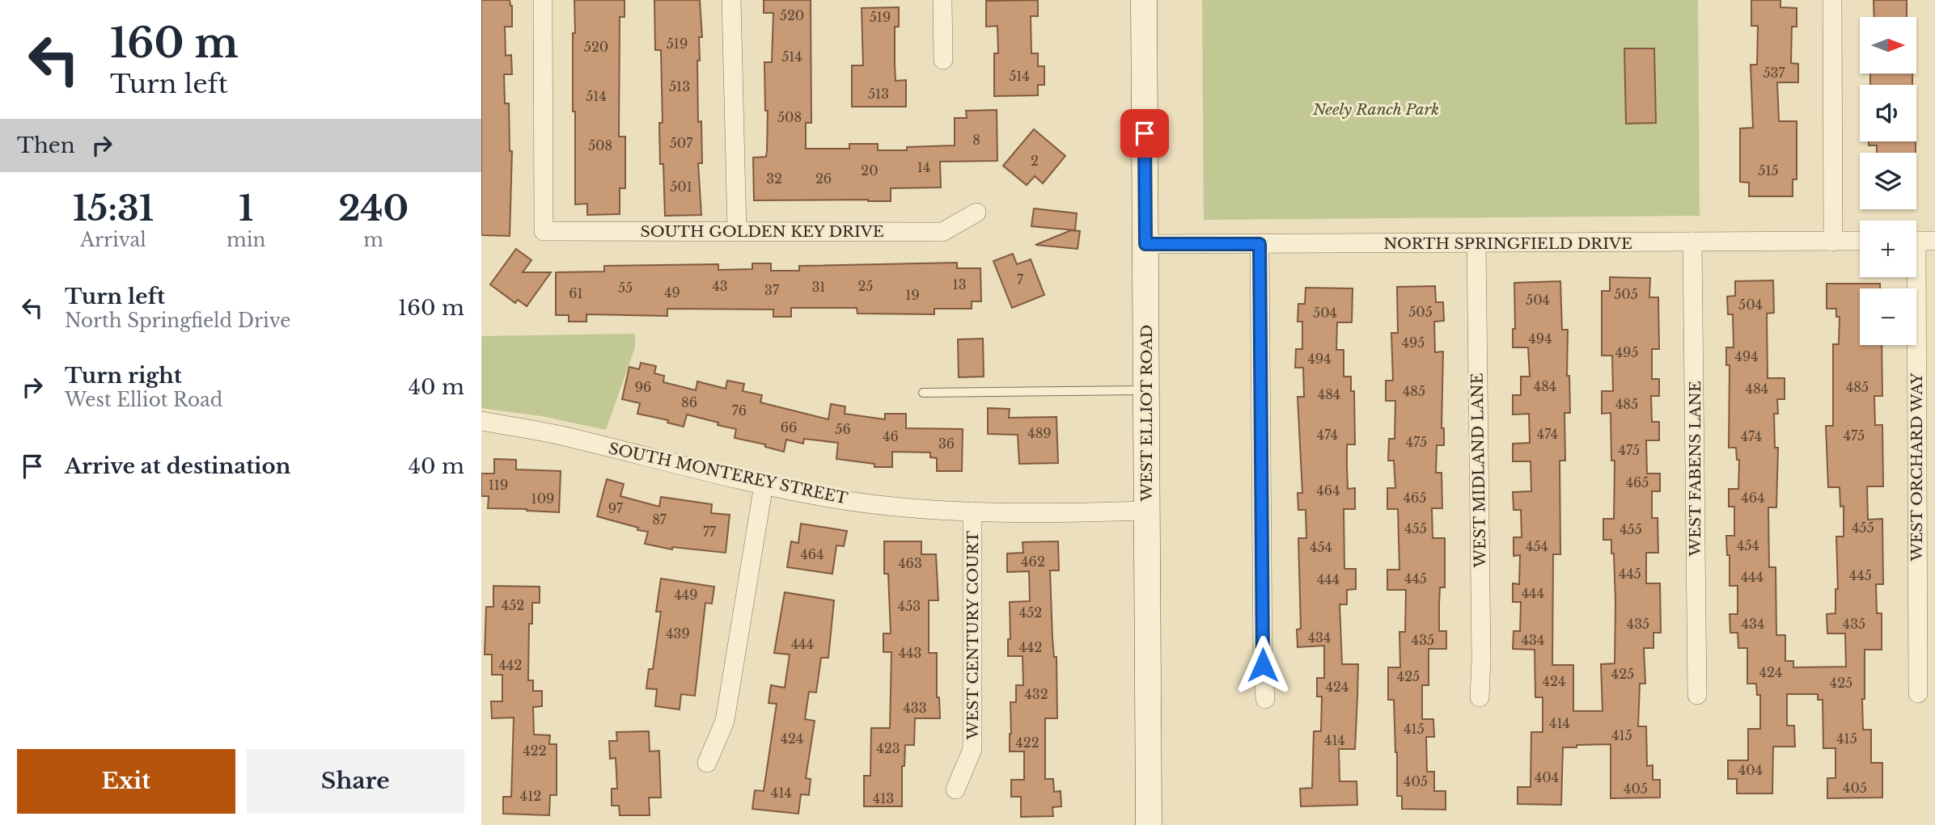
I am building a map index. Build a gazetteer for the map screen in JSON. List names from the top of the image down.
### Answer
{
  "streets": {
    "main road": ["WEST ELLIOT ROAD"],
    "street": [
      "SOUTH GOLDEN KEY DRIVE",
      "NORTH SPRINGFIELD DRIVE",
      "WEST ORCHARD WAY",
      "WEST FABENS LANE",
      "WEST MIDLAND LANE",
      "SOUTH MONTEREY STREET",
      "WEST CENTURY COURT"
    ]
  },
  "crossings": [
    ["NORTH SPRINGFIELD DRIVE", "WEST ELLIOT ROAD"],
    ["NORTH SPRINGFIELD DRIVE", "WEST FABENS LANE"],
    ["NORTH SPRINGFIELD DRIVE", "WEST MIDLAND LANE"],
    ["WEST ELLIOT ROAD", "SOUTH MONTEREY STREET"],
    ["SOUTH MONTEREY STREET", "WEST CENTURY COURT"]
  ],
  "parks": ["Neely Ranch Park"],
  "house_numbers": [
    "520",
    "519",
    "519",
    "520",
    "514",
    "537",
    "514",
    "513",
    "513",
    "514",
    "508",
    "8",
    "507",
    "508",
    "2",
    "14",
    "20",
    "515",
    "32",
    "26",
    "501",
    "7",
    "13",
    "43",
    "25",
    "31",
    "55",
    "37",
    "49",
    "61",
    "505",
    "19",
    "504",
    "504",
    "505",
    "504",
    "494",
    "495",
    "495",
    "494",
    "494",
    "484",
    "96",
    "485",
    "484",
    "485",
    "484",
    "86",
    "485",
    "76",
    "66",
    "56",
    "489",
    "474",
    "474",
    "475",
    "46",
    "474",
    "475",
    "36",
    "475",
    "465",
    "119",
    "464",
    "465",
    "464",
    "109",
    "97",
    "87",
    "455",
    "455",
    "455",
    "77",
    "454",
    "454",
    "454",
    "464",
    "462",
    "463",
    "445",
    "445",
    "444",
    "445",
    "444",
    "444",
    "449",
    "452",
    "453",
    "452",
    "435",
    "434",
    "435",
    "439",
    "434",
    "435",
    "434",
    "444",
    "442",
    "443",
    "442",
    "424",
    "425",
    "425",
    "424",
    "425",
    "424",
    "432",
    "433",
    "414",
    "415",
    "415",
    "424",
    "415",
    "414",
    "422",
    "423",
    "422",
    "404",
    "404",
    "405",
    "405",
    "405",
    "414",
    "412",
    "413"
  ],
  "north": "right",
  "page": {
    "turn": ["160 m", "Turn left"],
    "map_buttons": ["+", "−"],
    "then": "Then",
    "eta": [
      "15:31",
      "Arrival",
      "1",
      "min",
      "240",
      "m"
    ],
    "list": [
      {
        "name": "Turn left",
        "note": "North Springfield Drive",
        "value": "160 m"
      },
      {
        "name": "Turn right",
        "note": "West Elliot Road",
        "value": "40 m"
      },
      {
        "name": "Arrive at destination",
        "value": "40 m"
      }
    ],
    "buttons": ["Exit", "Share"]
  }
}
